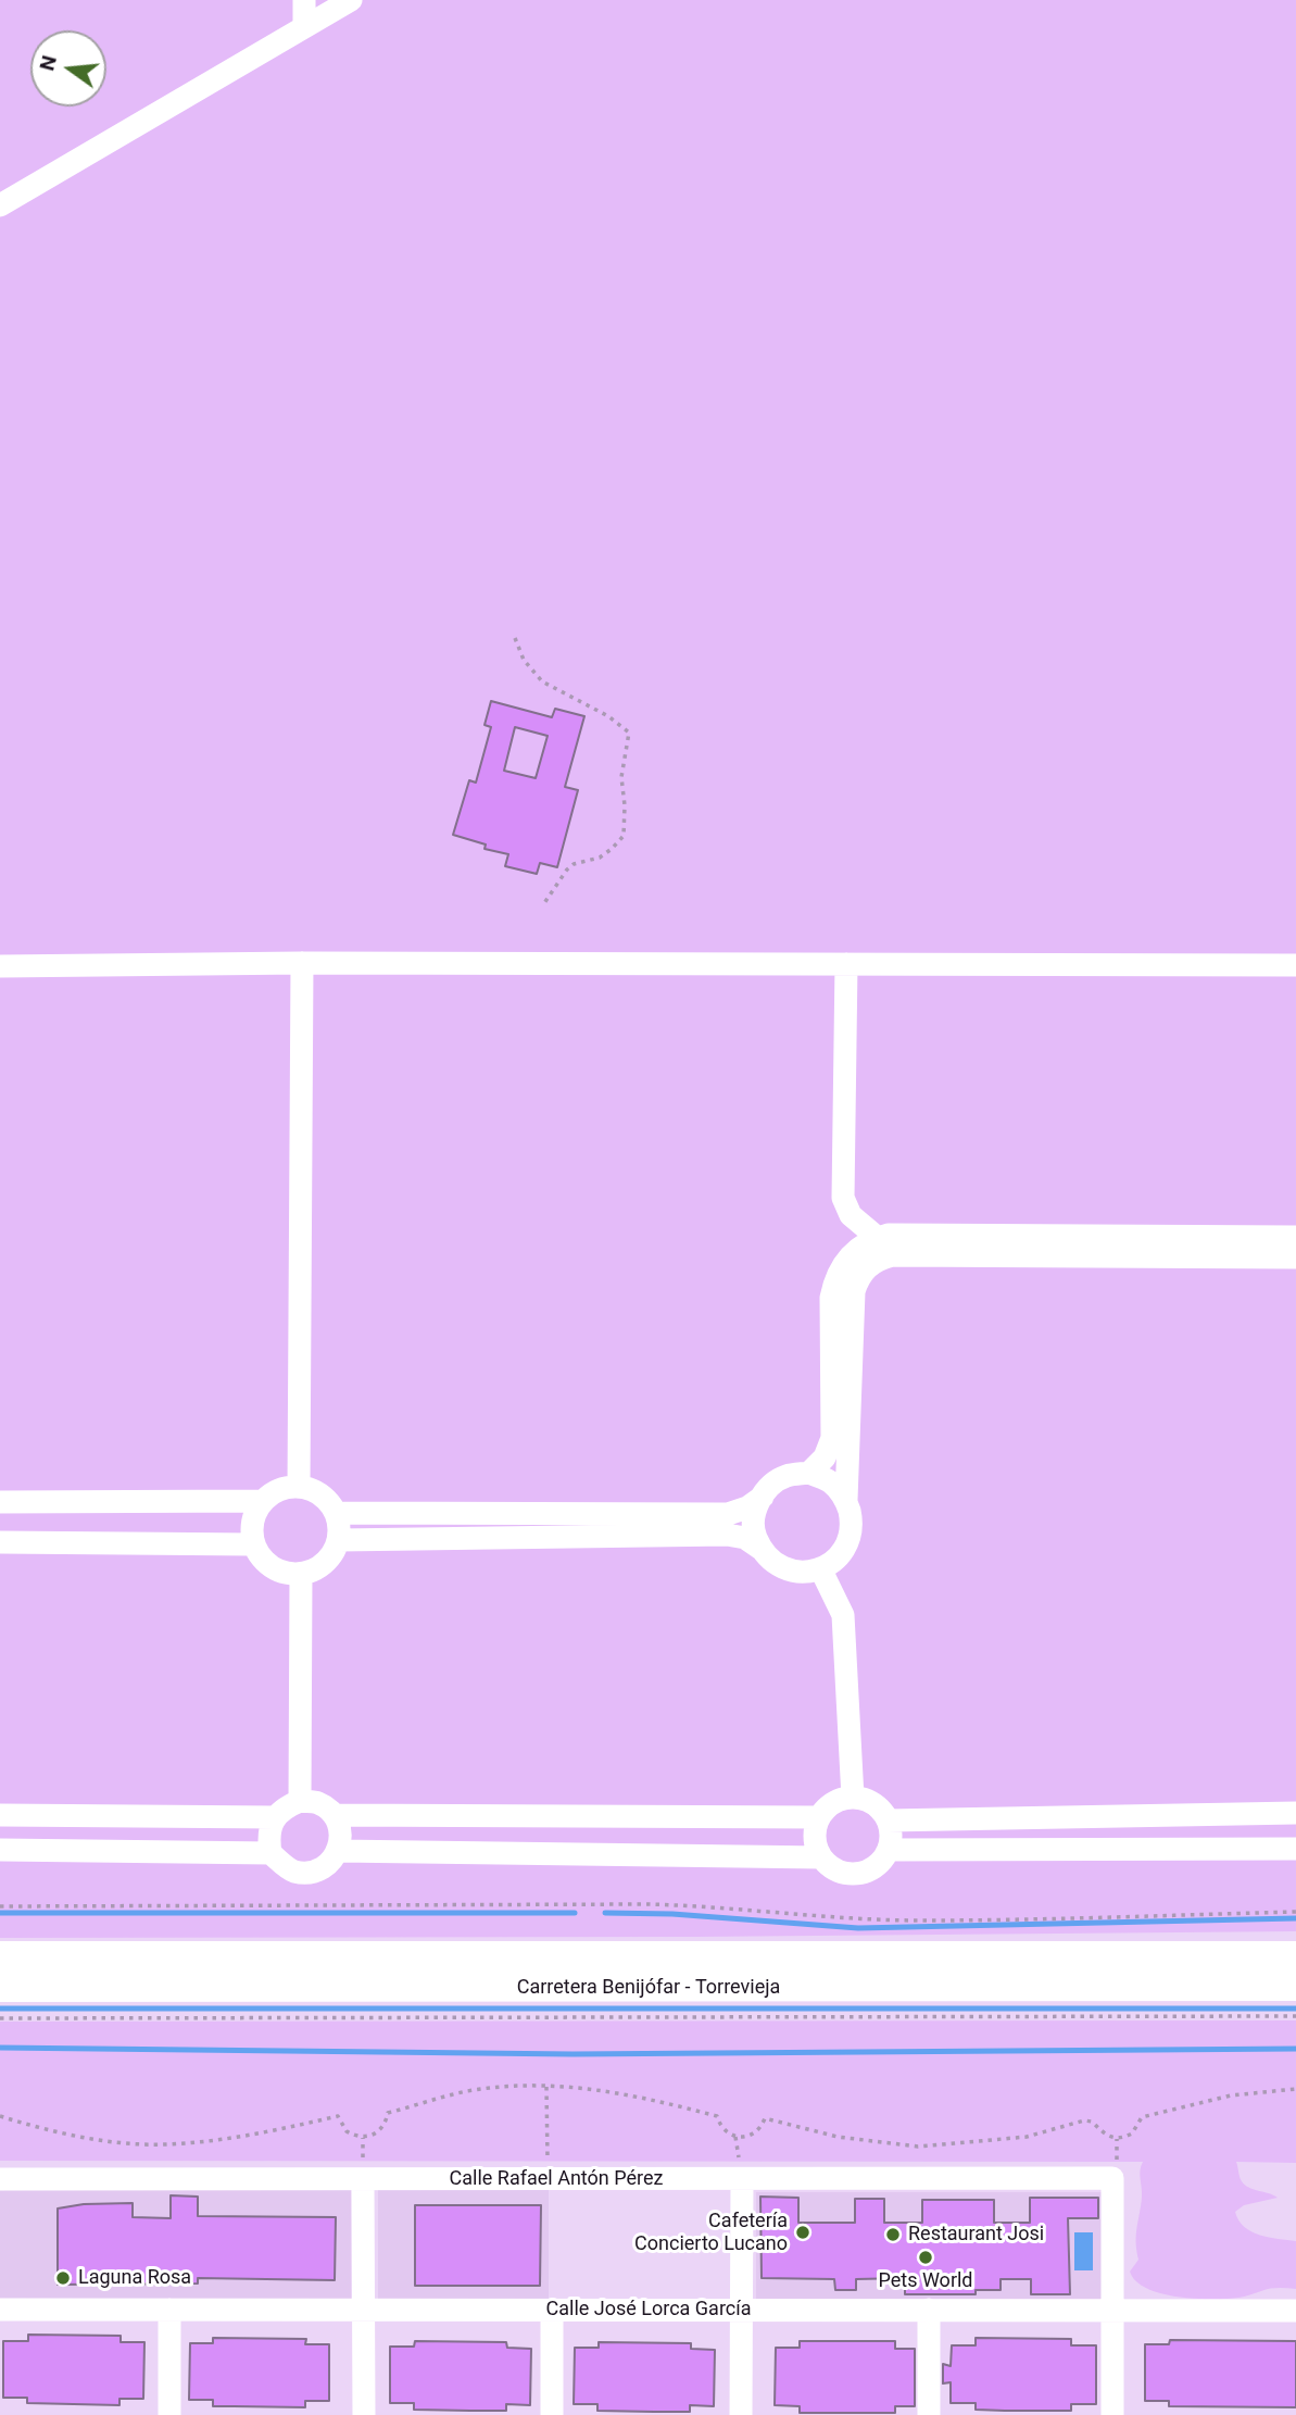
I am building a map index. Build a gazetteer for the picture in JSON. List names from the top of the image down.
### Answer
{
  "streets": {
    "main road": ["Carretera Benijófar - Torrevieja"],
    "street": ["Calle Rafael Antón Pérez", "Calle José Lorca García"]
  },
  "crossings": [
    ["Calle Rafael Antón Pérez", "Calle José Lorca García"]
  ],
  "places": [
    "Cafetería Concierto Lucano",
    "Restaurant Josi",
    "Pets World",
    "Laguna Rosa"
  ],
  "north": "left"
}
